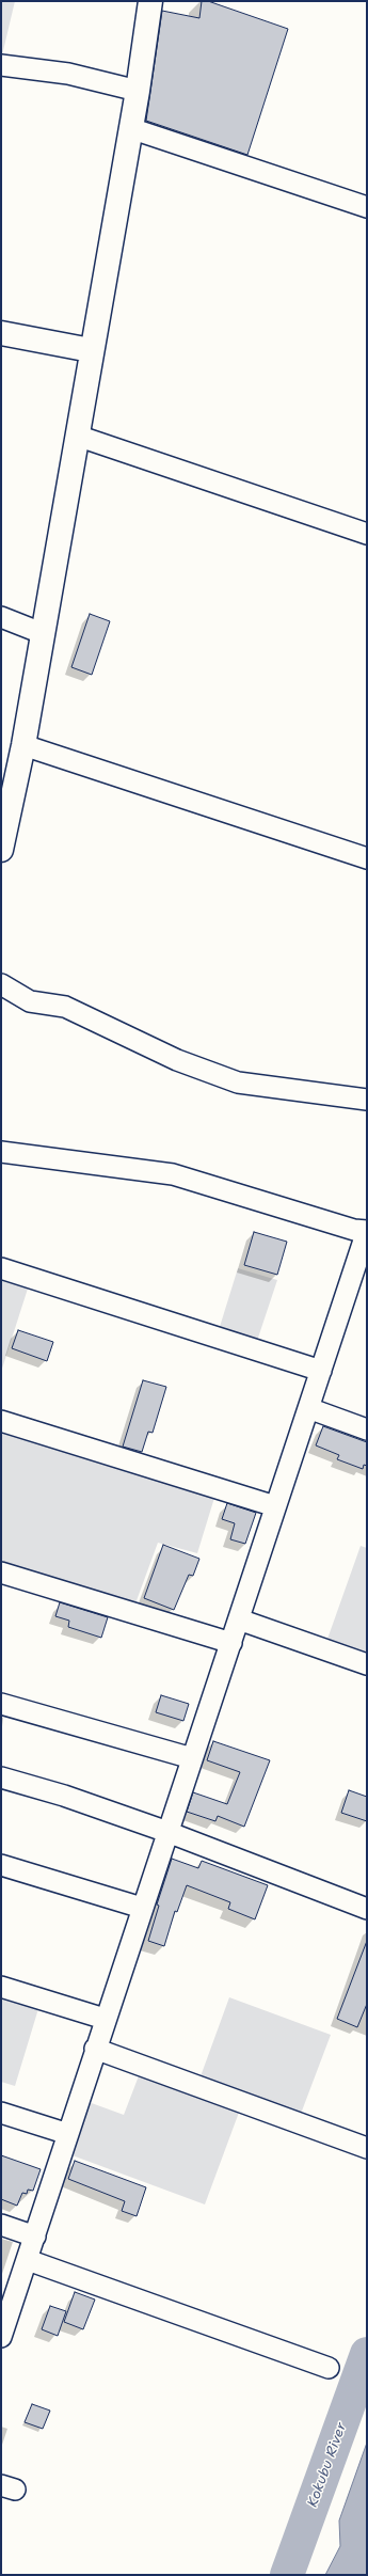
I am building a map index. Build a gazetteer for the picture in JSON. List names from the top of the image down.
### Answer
{
  "water": ["Kokubu River"]
}
